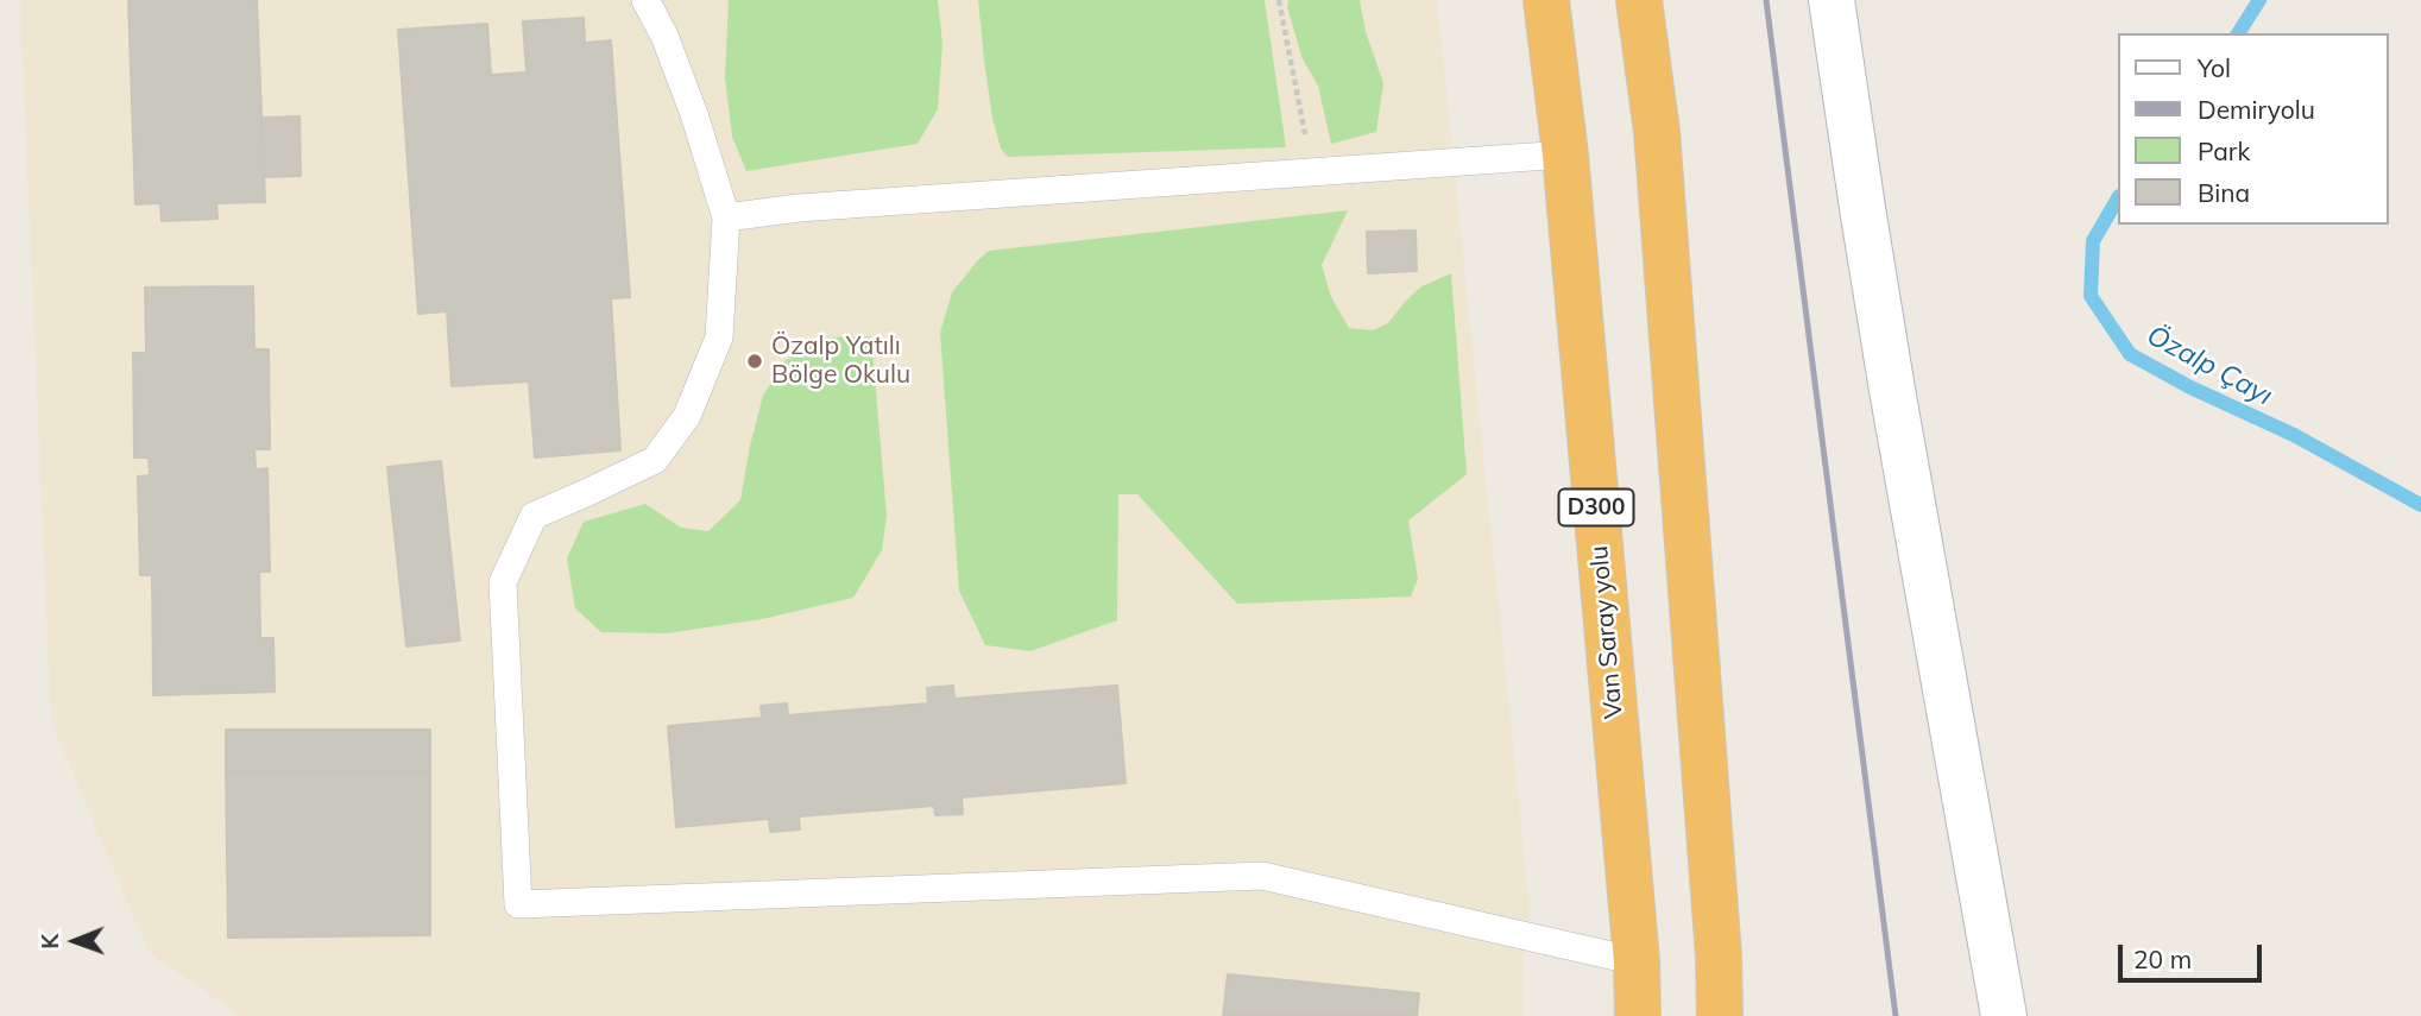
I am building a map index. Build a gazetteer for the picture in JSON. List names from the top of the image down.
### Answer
{
  "streets": {
    "highway": ["D300", "Van Saray yolu"]
  },
  "water": ["Özalp Çayı"],
  "places": ["Özalp Yatılı Bölge Okulu"],
  "legend": [
    "Yol",
    "Demiryolu",
    "Park",
    "Bina"
  ],
  "scale_bar": "20 m",
  "north": "left"
}
